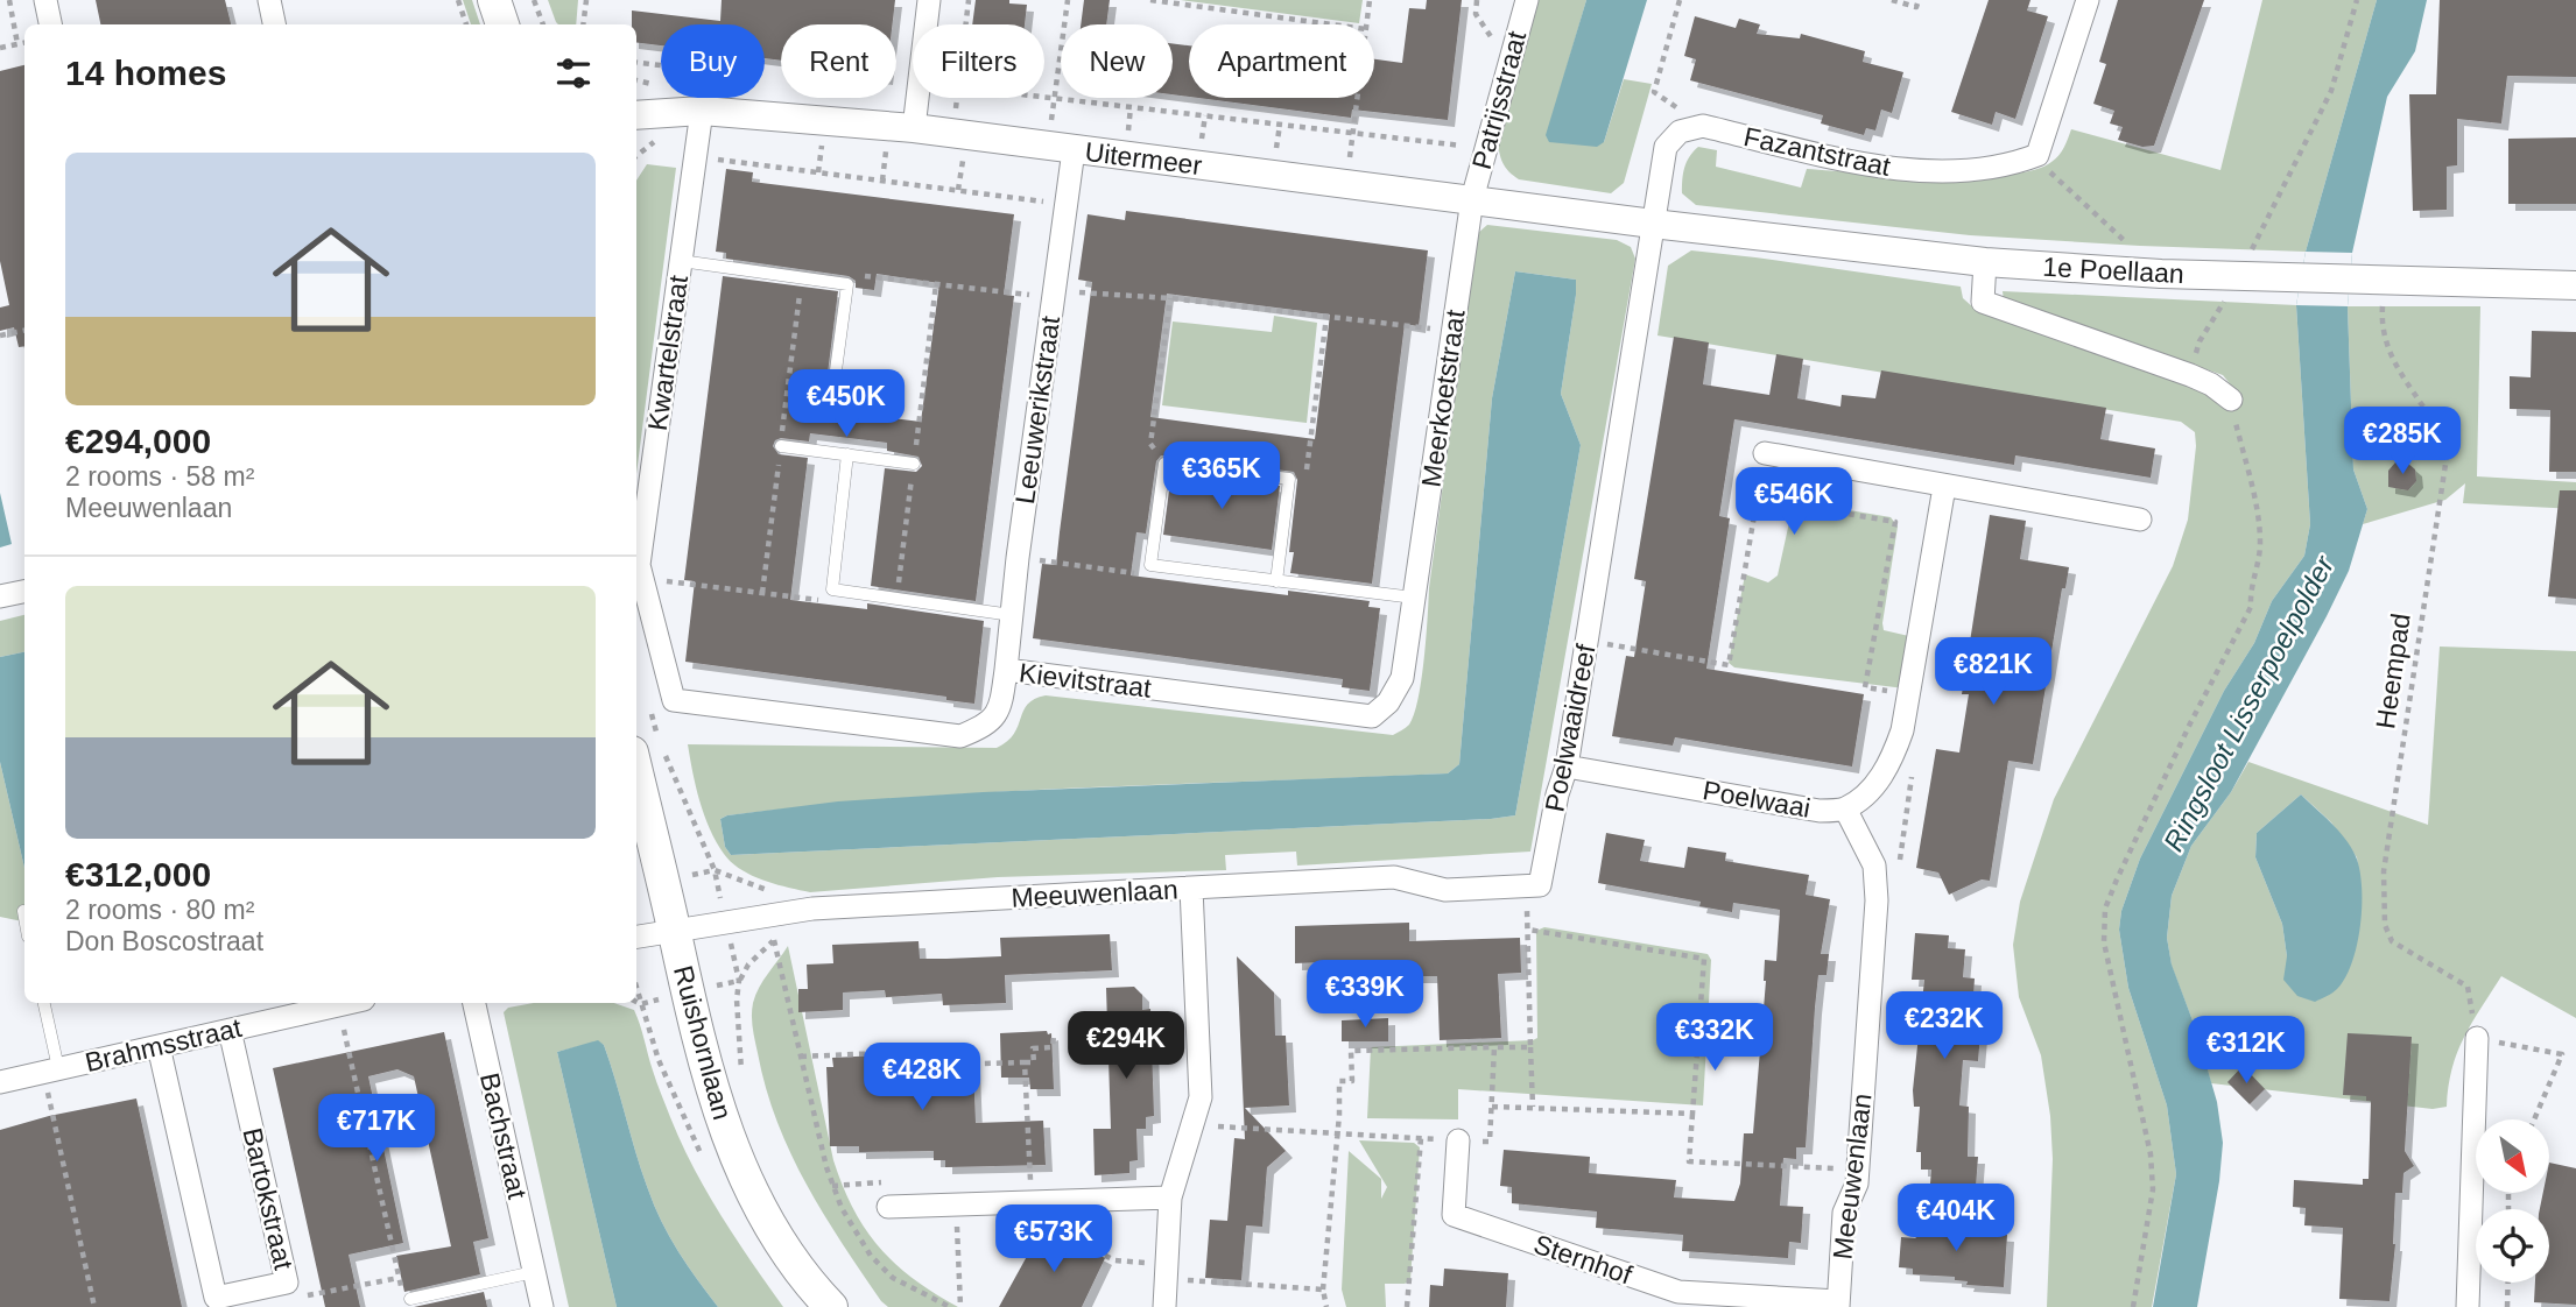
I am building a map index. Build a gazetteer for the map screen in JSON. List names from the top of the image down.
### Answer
{
  "streets": {
    "main road": ["Ruishornlaan"],
    "street": [
      "Patrijsstraat",
      "Fazantstraat",
      "Uitermeer",
      "1e Poellaan",
      "Kwartelstraat",
      "Meerkoetstraat",
      "Leeuwerikstraat",
      "Kievitstraat",
      "Poelwaaidreef",
      "Poelwaai",
      "Meeuwenlaan",
      "Brahmsstraat",
      "Bachstraat",
      "Bartokstraat",
      "Sternhof"
    ],
    "path": ["Heempad"]
  },
  "crossings": [
    ["Patrijsstraat", "Uitermeer"],
    ["Patrijsstraat", "Meerkoetstraat"],
    ["Uitermeer", "1e Poellaan"],
    ["Uitermeer", "Kwartelstraat"],
    ["Uitermeer", "Meerkoetstraat"],
    ["Uitermeer", "Leeuwerikstraat"],
    ["Uitermeer", "Poelwaaidreef"],
    ["1e Poellaan", "Heempad"],
    ["1e Poellaan", "Poelwaaidreef"],
    ["Kwartelstraat", "Kievitstraat"],
    ["Meerkoetstraat", "Kievitstraat"],
    ["Leeuwerikstraat", "Kievitstraat"],
    ["Poelwaaidreef", "Poelwaai"],
    ["Poelwaai", "Meeuwenlaan"],
    ["Meeuwenlaan", "Ruishornlaan"],
    ["Meeuwenlaan", "Sternhof"],
    ["Brahmsstraat", "Bartokstraat"]
  ],
  "water": ["Ringsloot Lisserpoelpolder"],
  "north": "bottom right",
  "page": {
    "chip": [
      "Buy",
      "Rent",
      "Filters",
      "New",
      "Apartment"
    ],
    "heading": "14 homes",
    "list": [
      {
        "name": "€294,000",
        "note": "2 rooms · 58 m² · Meeuwenlaan"
      },
      {
        "name": "€312,000",
        "note": "2 rooms · 80 m² · Don Boscostraat"
      }
    ],
    "price": [
      "€450K",
      "€285K",
      "€365K",
      "€546K",
      "€821K",
      "€339K",
      "€232K",
      "€332K",
      "€294K",
      "€312K",
      "€428K",
      "€717K",
      "€404K",
      "€573K"
    ]
  }
}
